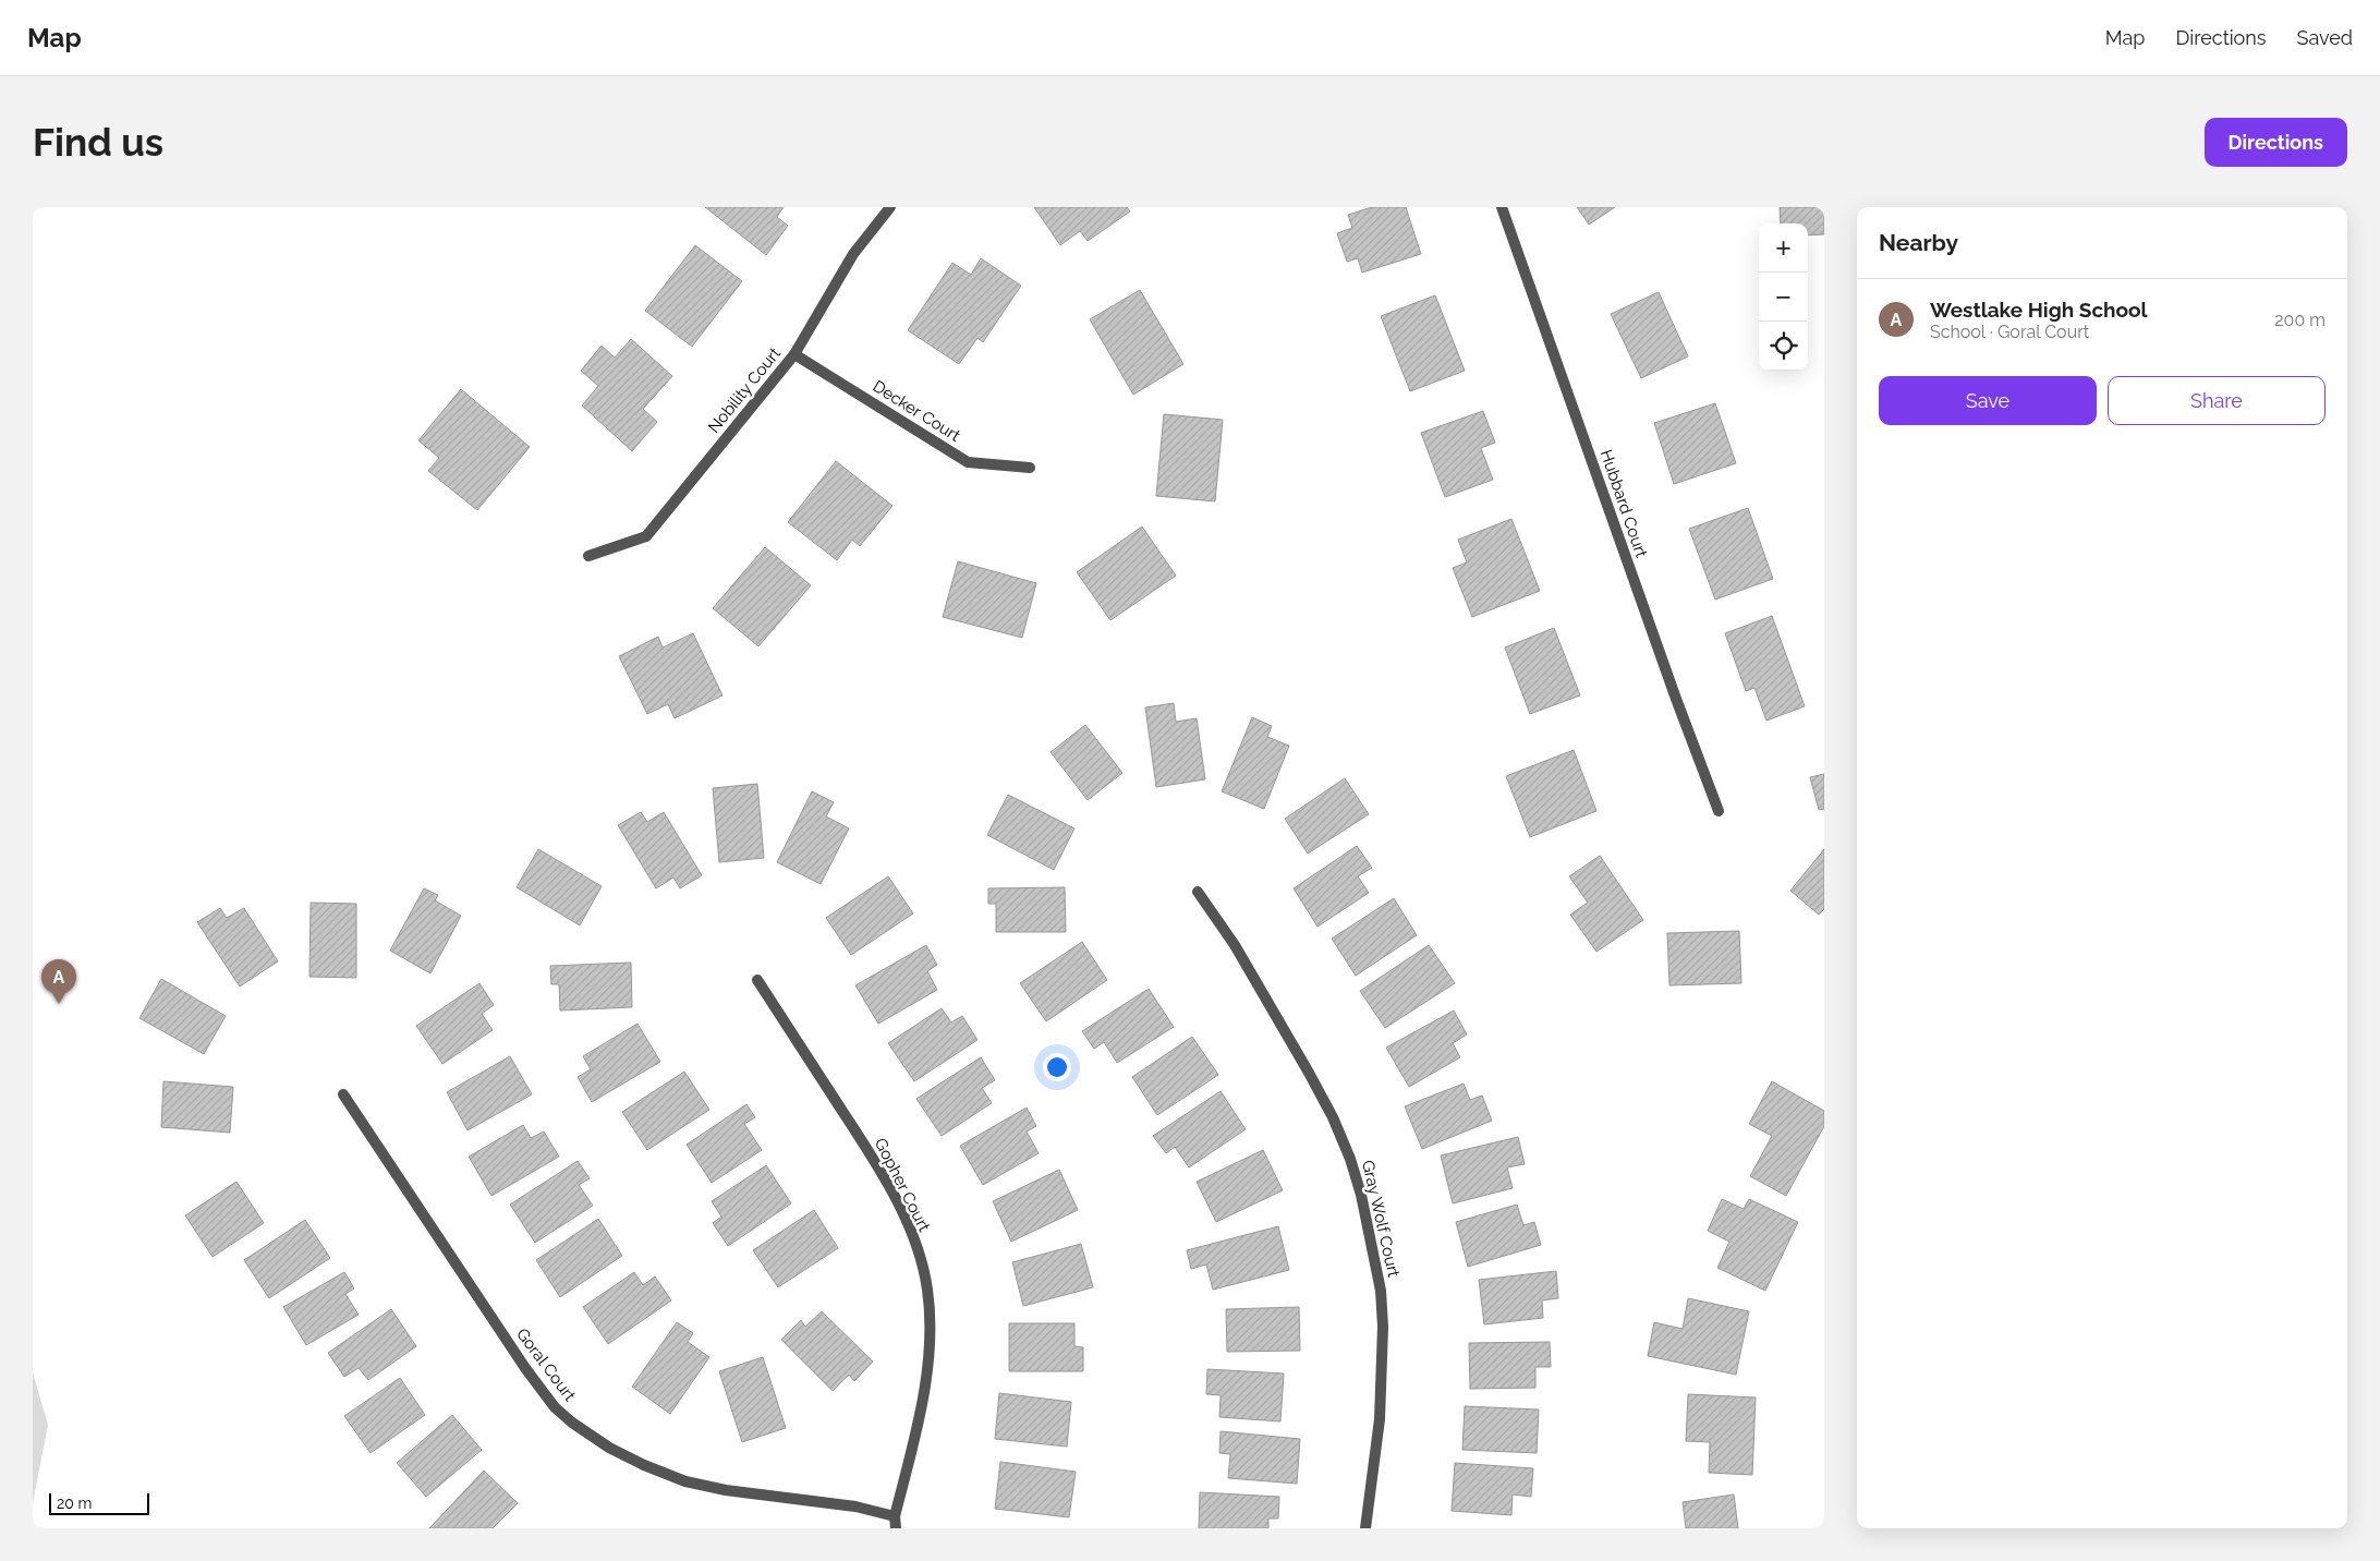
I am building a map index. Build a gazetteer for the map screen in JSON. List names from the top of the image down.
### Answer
{
  "streets": {
    "street": [
      "Nobility Court",
      "Decker Court",
      "Hubbard Court",
      "Gopher Court",
      "Gray Wolf Court",
      "Goral Court"
    ]
  },
  "crossings": [
    ["Nobility Court", "Decker Court"],
    ["Gopher Court", "Goral Court"]
  ],
  "scale_bar": "20 m",
  "page": {
    "header": "Map",
    "nav": ["Map", "Directions", "Saved"],
    "buttons": [
      "Directions",
      ["Save", "Share"]
    ],
    "title": "Find us",
    "heading": "Nearby",
    "map_buttons": ["+", "−"],
    "list": [
      {
        "mark": "A",
        "name": "Westlake High School",
        "note": "School · Goral Court",
        "value": "200 m"
      }
    ],
    "pins": "A",
    "scale": "20 m"
  }
}
